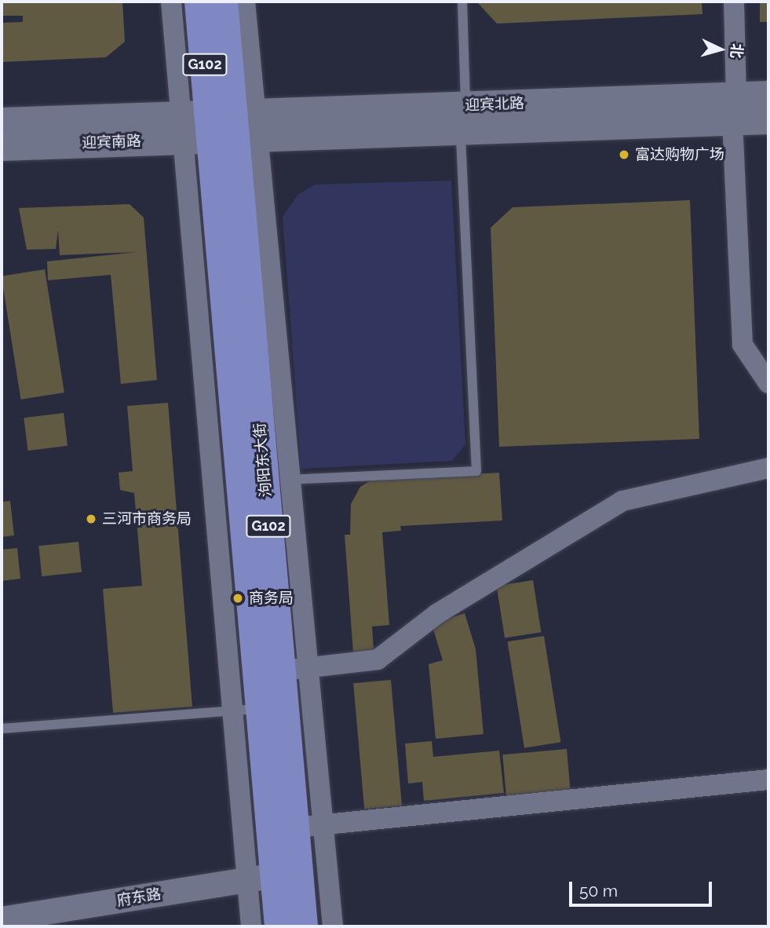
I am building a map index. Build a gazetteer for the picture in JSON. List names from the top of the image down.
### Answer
{
  "streets": {
    "highway": ["G102", "泃阳东大街"],
    "main road": ["迎宾北路", "迎宾南路"],
    "street": ["府东路"]
  },
  "crossings": [
    ["G102", "迎宾北路"],
    ["G102", "迎宾南路"],
    ["G102", "泃阳东大街"],
    ["迎宾北路", "迎宾南路"],
    ["迎宾北路", "泃阳东大街"],
    ["迎宾南路", "泃阳东大街"],
    ["泃阳东大街", "府东路"]
  ],
  "places": ["富达购物广场", "三河市商务局", "商务局"],
  "scale_bar": "50 m",
  "north": "right"
}
